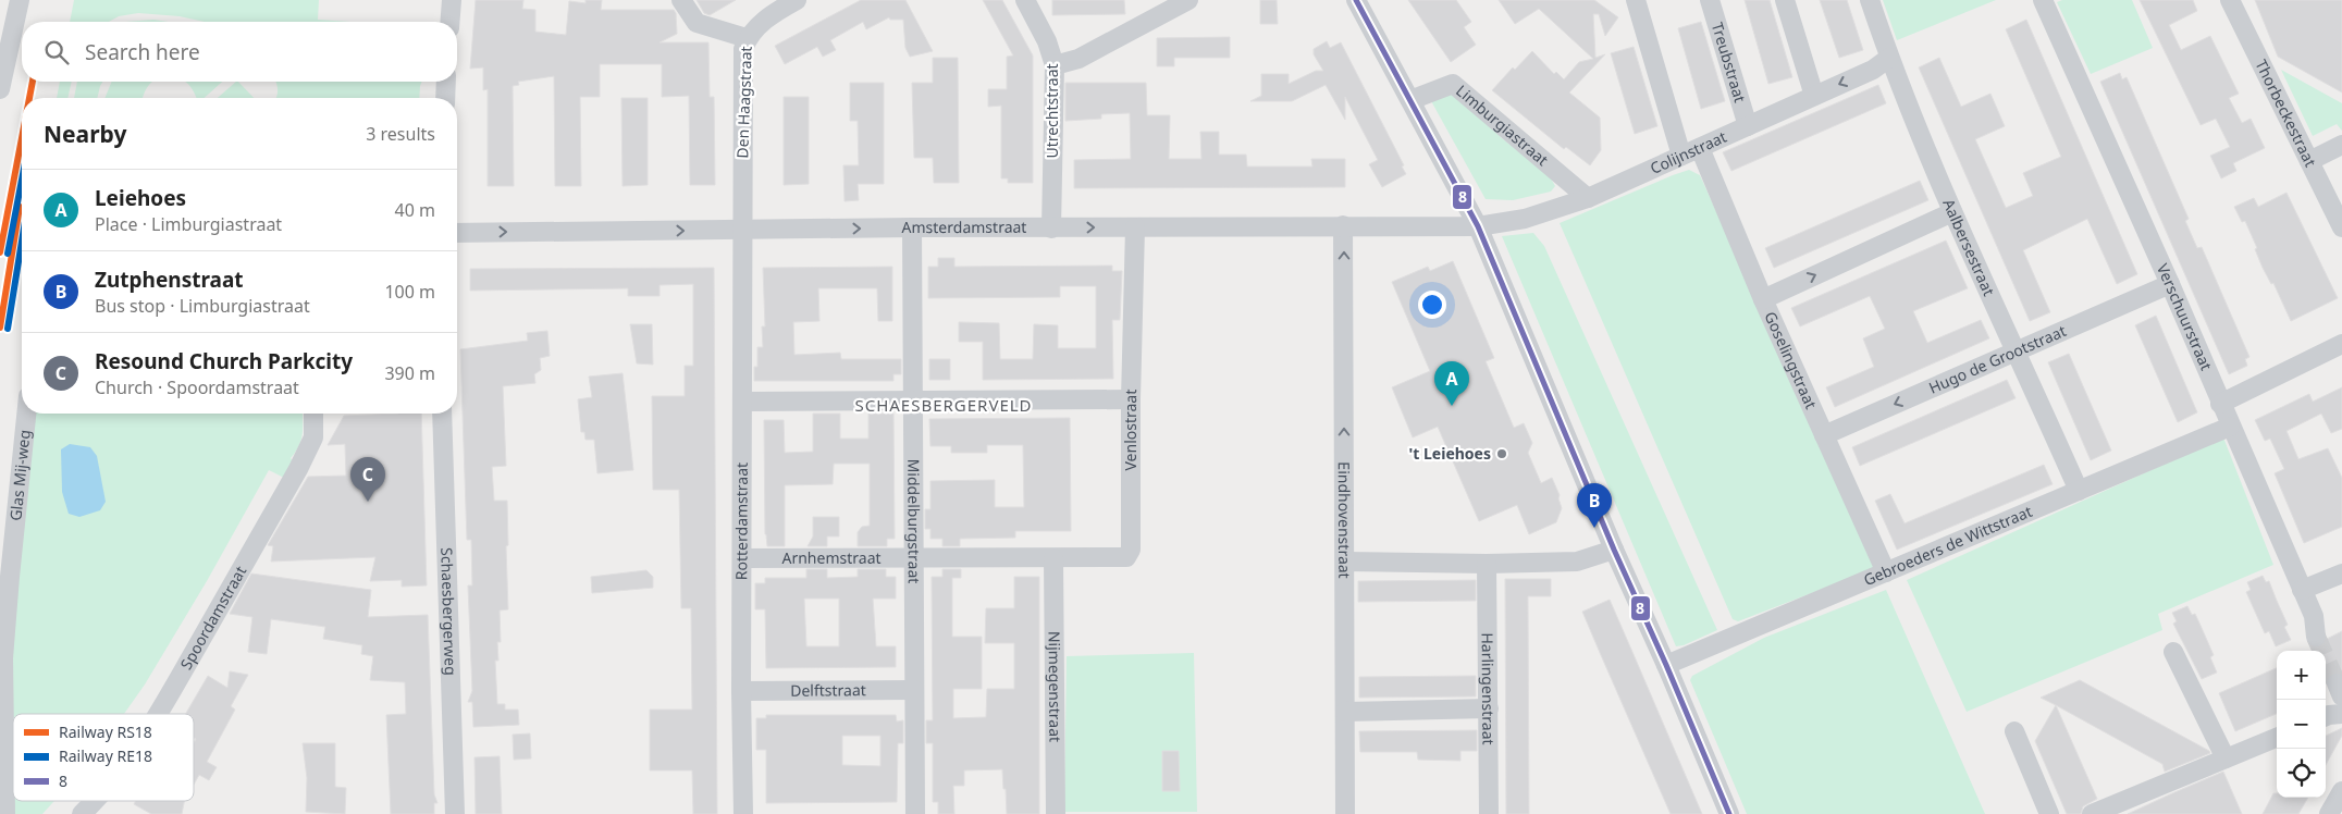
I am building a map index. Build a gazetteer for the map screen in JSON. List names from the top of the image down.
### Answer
{
  "streets": {
    "street": [
      "Treubstraat",
      "Den Haagstraat",
      "Utrechtstraat",
      "Thorbeckestraat",
      "Limburgiastraat",
      "Colijnstraat",
      "Amsterdamstraat",
      "Aalbersestraat",
      "Verschuurstraat",
      "Hugo de Grootstraat",
      "Goselingstraat",
      "Venlostraat",
      "Glas Mij-weg",
      "Eindhovenstraat",
      "Middelburgstraat",
      "Rotterdamstraat",
      "Gebroeders de Wittstraat",
      "Arnhemstraat",
      "Schaesbergerweg",
      "Spoordamstraat",
      "Nijmegenstraat",
      "Harlingenstraat",
      "Delftstraat"
    ]
  },
  "crossings": [
    ["Treubstraat", "Colijnstraat"],
    ["Den Haagstraat", "Amsterdamstraat"],
    ["Den Haagstraat", "Rotterdamstraat"],
    ["Utrechtstraat", "Amsterdamstraat"],
    ["Limburgiastraat", "Colijnstraat"],
    ["Colijnstraat", "Amsterdamstraat"],
    ["Colijnstraat", "Aalbersestraat"],
    ["Colijnstraat", "Goselingstraat"],
    ["Amsterdamstraat", "Venlostraat"],
    ["Amsterdamstraat", "Eindhovenstraat"],
    ["Amsterdamstraat", "Middelburgstraat"],
    ["Amsterdamstraat", "Rotterdamstraat"],
    ["Aalbersestraat", "Hugo de Grootstraat"],
    ["Aalbersestraat", "Gebroeders de Wittstraat"],
    ["Verschuurstraat", "Hugo de Grootstraat"],
    ["Verschuurstraat", "Gebroeders de Wittstraat"],
    ["Hugo de Grootstraat", "Goselingstraat"],
    ["Goselingstraat", "Gebroeders de Wittstraat"],
    ["Venlostraat", "Arnhemstraat"],
    ["Venlostraat", "Nijmegenstraat"],
    ["Middelburgstraat", "Arnhemstraat"],
    ["Middelburgstraat", "Delftstraat"],
    ["Rotterdamstraat", "Arnhemstraat"],
    ["Rotterdamstraat", "Delftstraat"],
    ["Arnhemstraat", "Nijmegenstraat"]
  ],
  "one_way": ["Amsterdamstraat", "Eindhovenstraat"],
  "districts": ["SCHAESBERGERVELD"],
  "places": ["'t Leiehoes"],
  "lines": ["transit line 8", "rail line RS18", "rail line RE18"],
  "legend": ["Railway RS18", "Railway RE18", "8"],
  "page": {
    "search": "Search here",
    "heading": ["Nearby", "3 results"],
    "list": [
      {
        "mark": "A",
        "name": "Leiehoes",
        "note": "Place · Limburgiastraat",
        "value": "40 m"
      },
      {
        "mark": "B",
        "name": "Zutphenstraat",
        "note": "Bus stop · Limburgiastraat",
        "value": "100 m"
      },
      {
        "mark": "C",
        "name": "Resound Church Parkcity",
        "note": "Church · Spoordamstraat",
        "value": "390 m"
      }
    ],
    "pins": ["A", "C", "B"],
    "map_buttons": ["+", "−"]
  }
}
